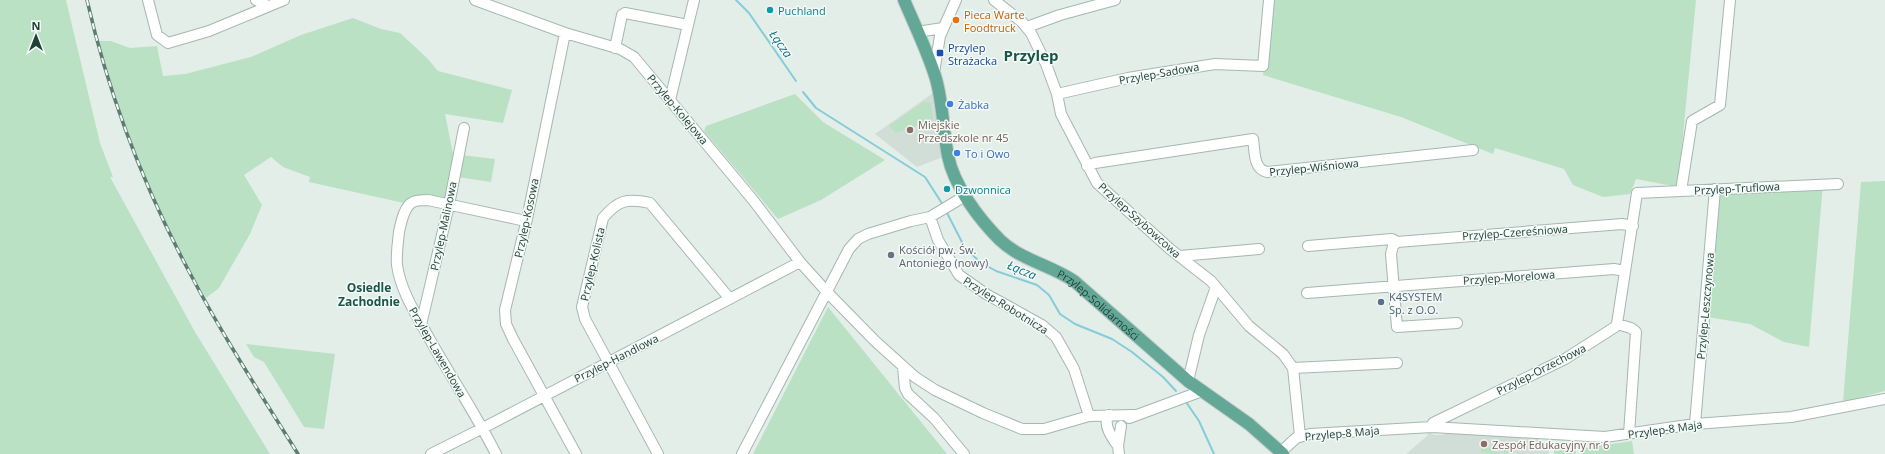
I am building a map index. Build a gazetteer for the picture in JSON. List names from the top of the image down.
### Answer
{
  "streets": {
    "main road": ["Przylep-Solidarności"],
    "street": [
      "Przylep-Sadowa",
      "Przylep-Kolejowa",
      "Przylep-Wiśniowa",
      "Przylep-Truflowa",
      "Przylep-Kosowa",
      "Przylep-Szybowcowa",
      "Przylep-Malinowa",
      "Przylep-Czereśniowa",
      "Przylep-Kolista",
      "Przylep-Morelowa",
      "Przylep-Robotnicza",
      "Przylep-Leszczynowa",
      "Przylep-Lawendowa",
      "Przylep-Handlowa",
      "Przylep-Orzechowa",
      "Przylep-8 Maja"
    ]
  },
  "crossings": [
    ["Przylep-Sadowa", "Przylep-Szybowcowa"],
    ["Przylep-Kolejowa", "Przylep-Kosowa"],
    ["Przylep-Kolejowa", "Przylep-Robotnicza"],
    ["Przylep-Kolejowa", "Przylep-Handlowa"],
    ["Przylep-Wiśniowa", "Przylep-Szybowcowa"],
    ["Przylep-Truflowa", "Przylep-Czereśniowa"],
    ["Przylep-Truflowa", "Przylep-Leszczynowa"],
    ["Przylep-Kosowa", "Przylep-Lawendowa"],
    ["Przylep-Kosowa", "Przylep-Handlowa"],
    ["Przylep-Malinowa", "Przylep-Lawendowa"],
    ["Przylep-Kolista", "Przylep-Handlowa"],
    ["Przylep-Solidarności", "Przylep-8 Maja"],
    ["Przylep-Leszczynowa", "Przylep-8 Maja"],
    ["Przylep-Lawendowa", "Przylep-Handlowa"],
    ["Przylep-Orzechowa", "Przylep-8 Maja"]
  ],
  "districts": ["Przylep", "Osiedle Zachodnie"],
  "water": ["Łącza"],
  "places": {
    "other": [
      "Puchland",
      "Pieca Warte Foodtruck",
      "Żabka",
      "Miejskie Przedszkole nr 45",
      "To i Owo",
      "Dzwonnica",
      "Kościół pw. Św. Antoniego (nowy)",
      "K4SYSTEM Sp. z O.O.",
      "Zespół Edukacyjny nr 6"
    ],
    "transit": ["Przylep Strażacka"]
  },
  "north": "top"
}
